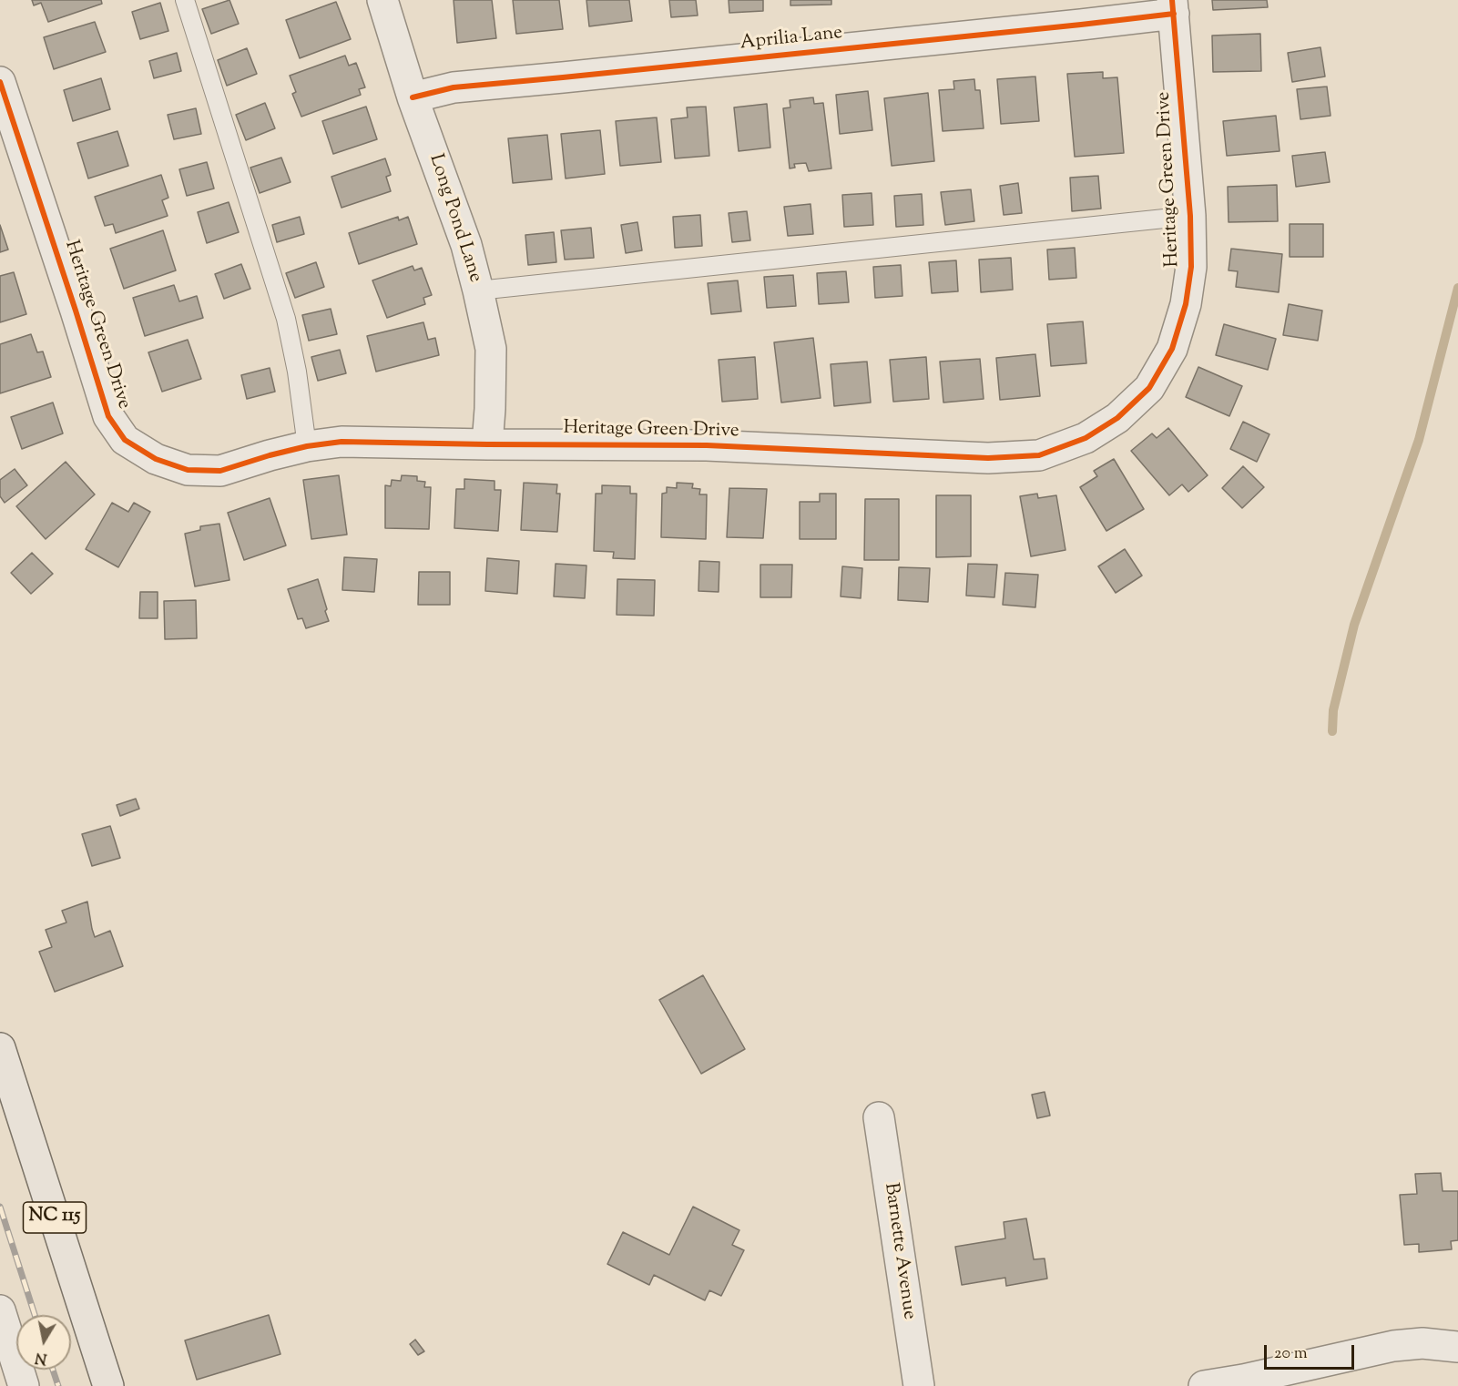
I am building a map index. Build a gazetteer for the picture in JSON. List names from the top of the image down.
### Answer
{
  "streets": {
    "main road": ["NC 115"],
    "street": [
      "Aprilia Lane",
      "Heritage Green Drive",
      "Long Pond Lane",
      "Barnette Avenue"
    ]
  },
  "crossings": [
    ["Aprilia Lane", "Heritage Green Drive"],
    ["Aprilia Lane", "Long Pond Lane"],
    ["Heritage Green Drive", "Long Pond Lane"]
  ],
  "scale_bar": "20 m",
  "north": "bottom"
}
